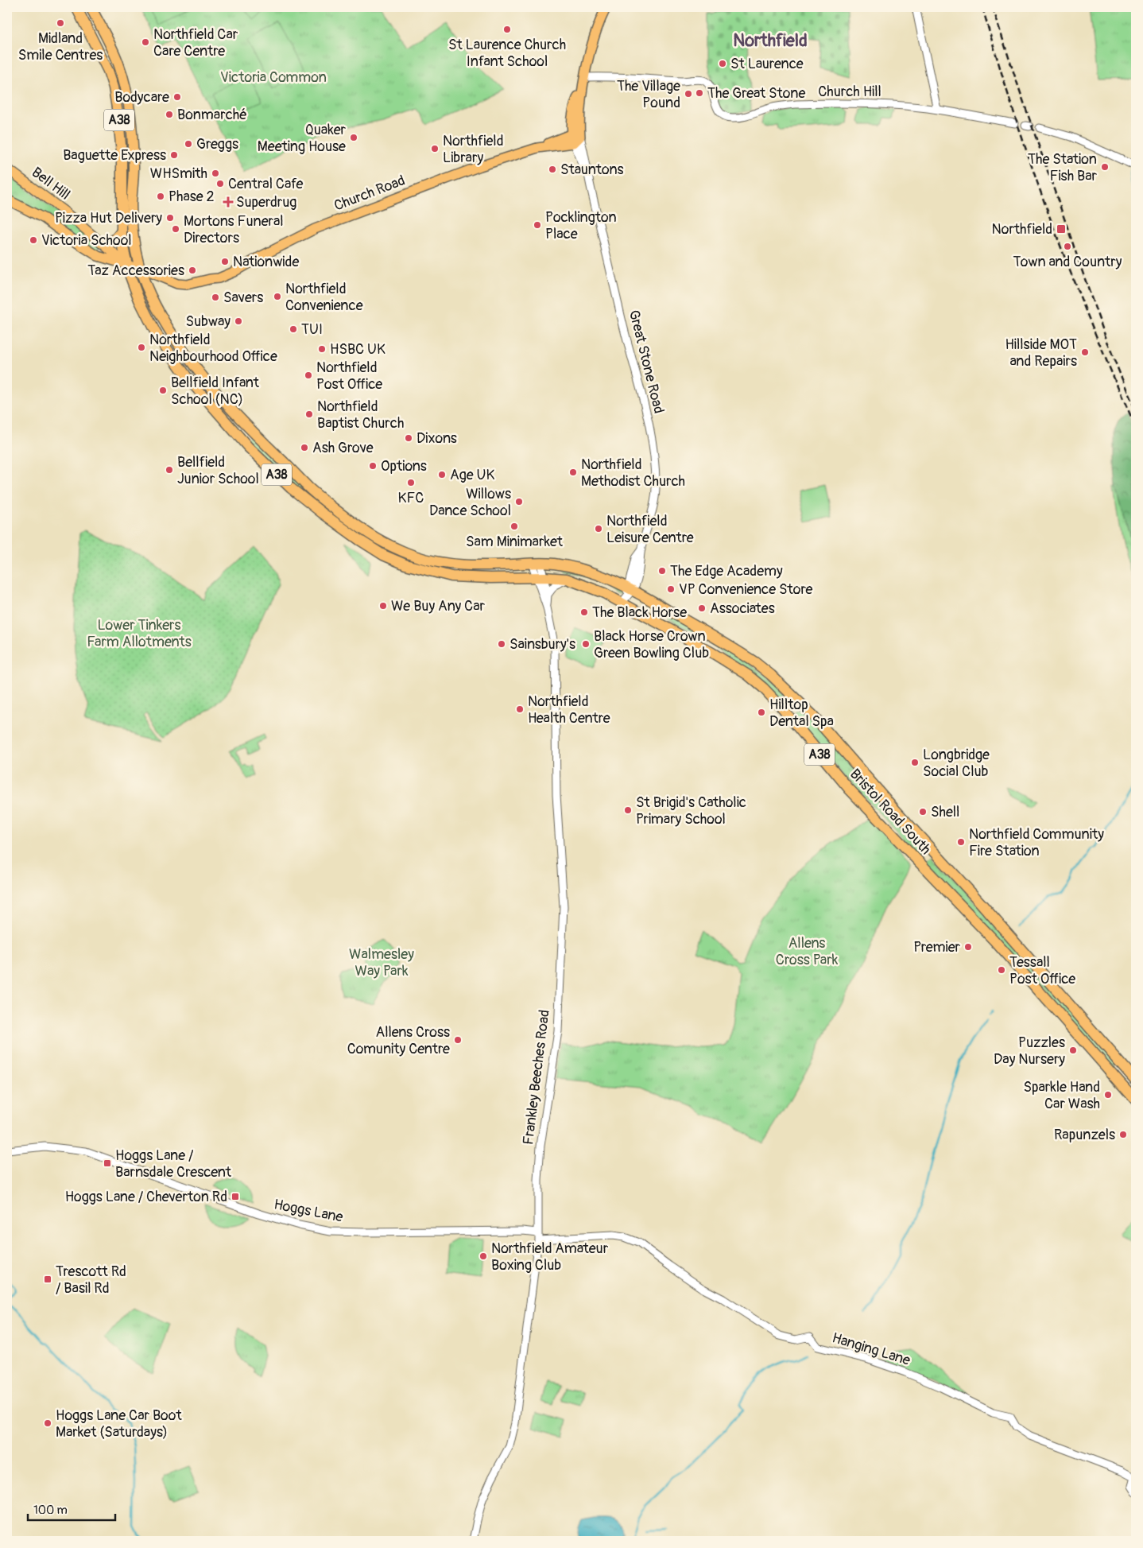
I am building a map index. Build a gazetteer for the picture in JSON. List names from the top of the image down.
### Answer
{
  "streets": {
    "highway": ["A38", "Bristol Road South"],
    "main road": ["Bell Hill", "Church Road"],
    "street": [
      "Church Hill",
      "Great Stone Road",
      "Frankley Beeches Road",
      "Hoggs Lane",
      "Hanging Lane"
    ]
  },
  "crossings": [
    ["A38", "Bell Hill"],
    ["A38", "Church Road"],
    ["A38", "Bristol Road South"],
    ["A38", "Frankley Beeches Road"],
    ["Bell Hill", "Church Road"],
    ["Church Road", "Great Stone Road"],
    ["Great Stone Road", "Bristol Road South"],
    ["Bristol Road South", "Frankley Beeches Road"],
    ["Frankley Beeches Road", "Hoggs Lane"],
    ["Frankley Beeches Road", "Hanging Lane"],
    ["Hoggs Lane", "Hanging Lane"]
  ],
  "districts": ["Northfield"],
  "parks": [
    "Victoria Common",
    "Lower Tinkers Farm Allotments",
    "Allens Cross Park",
    "Walmesley Way Park"
  ],
  "places": {
    "other": [
      "Midland Smile Centres",
      "St Laurence Church Infant School",
      "Northfield Car Care Centre",
      "St Laurence",
      "The Great Stone",
      "The Village Pound",
      "Bodycare",
      "Bonmarché",
      "Quaker Meeting House",
      "Greggs",
      "Northfield Library",
      "Baguette Express",
      "The Station Fish Bar",
      "Stauntons",
      "WHSmith",
      "Central Cafe",
      "Phase 2",
      "Pizza Hut Delivery",
      "Pocklington Place",
      "Mortons Funeral Directors",
      "Victoria School",
      "Town and Country",
      "Nationwide",
      "Taz Accessories",
      "Northfield Convenience",
      "Savers",
      "Subway",
      "TUI",
      "Northfield Neighbourhood Office",
      "HSBC UK",
      "Hillside MOT and Repairs",
      "Northfield Post Office",
      "Bellfield Infant School (NC)",
      "Northfield Baptist Church",
      "Dixons",
      "Ash Grove",
      "Options",
      "Bellfield Junior School",
      "Northfield Methodist Church",
      "Age UK",
      "KFC",
      "Willows Dance School",
      "Sam Minimarket",
      "Northfield Leisure Centre",
      "The Edge Academy",
      "VP Convenience Store",
      "We Buy Any Car",
      "Associates",
      "The Black Horse",
      "Sainsbury's",
      "Black Horse Crown Green Bowling Club",
      "Northfield Health Centre",
      "Hilltop Dental Spa",
      "Longbridge Social Club",
      "St Brigid's Catholic Primary School",
      "Shell",
      "Northfield Community Fire Station",
      "Premier",
      "Tessall Post Office",
      "Allens Cross Comunity Centre",
      "Puzzles Day Nursery",
      "Sparkle Hand Car Wash",
      "Rapunzels",
      "Northfield Amateur Boxing Club",
      "Hoggs Lane Car Boot Market (Saturdays)"
    ],
    "health": ["Superdrug"],
    "transit": [
      "Northfield",
      "Hoggs Lane / Barnsdale Crescent",
      "Hoggs Lane / Cheverton Rd",
      "Trescott Rd / Basil Rd"
    ]
  },
  "scale_bar": "100 m"
}
